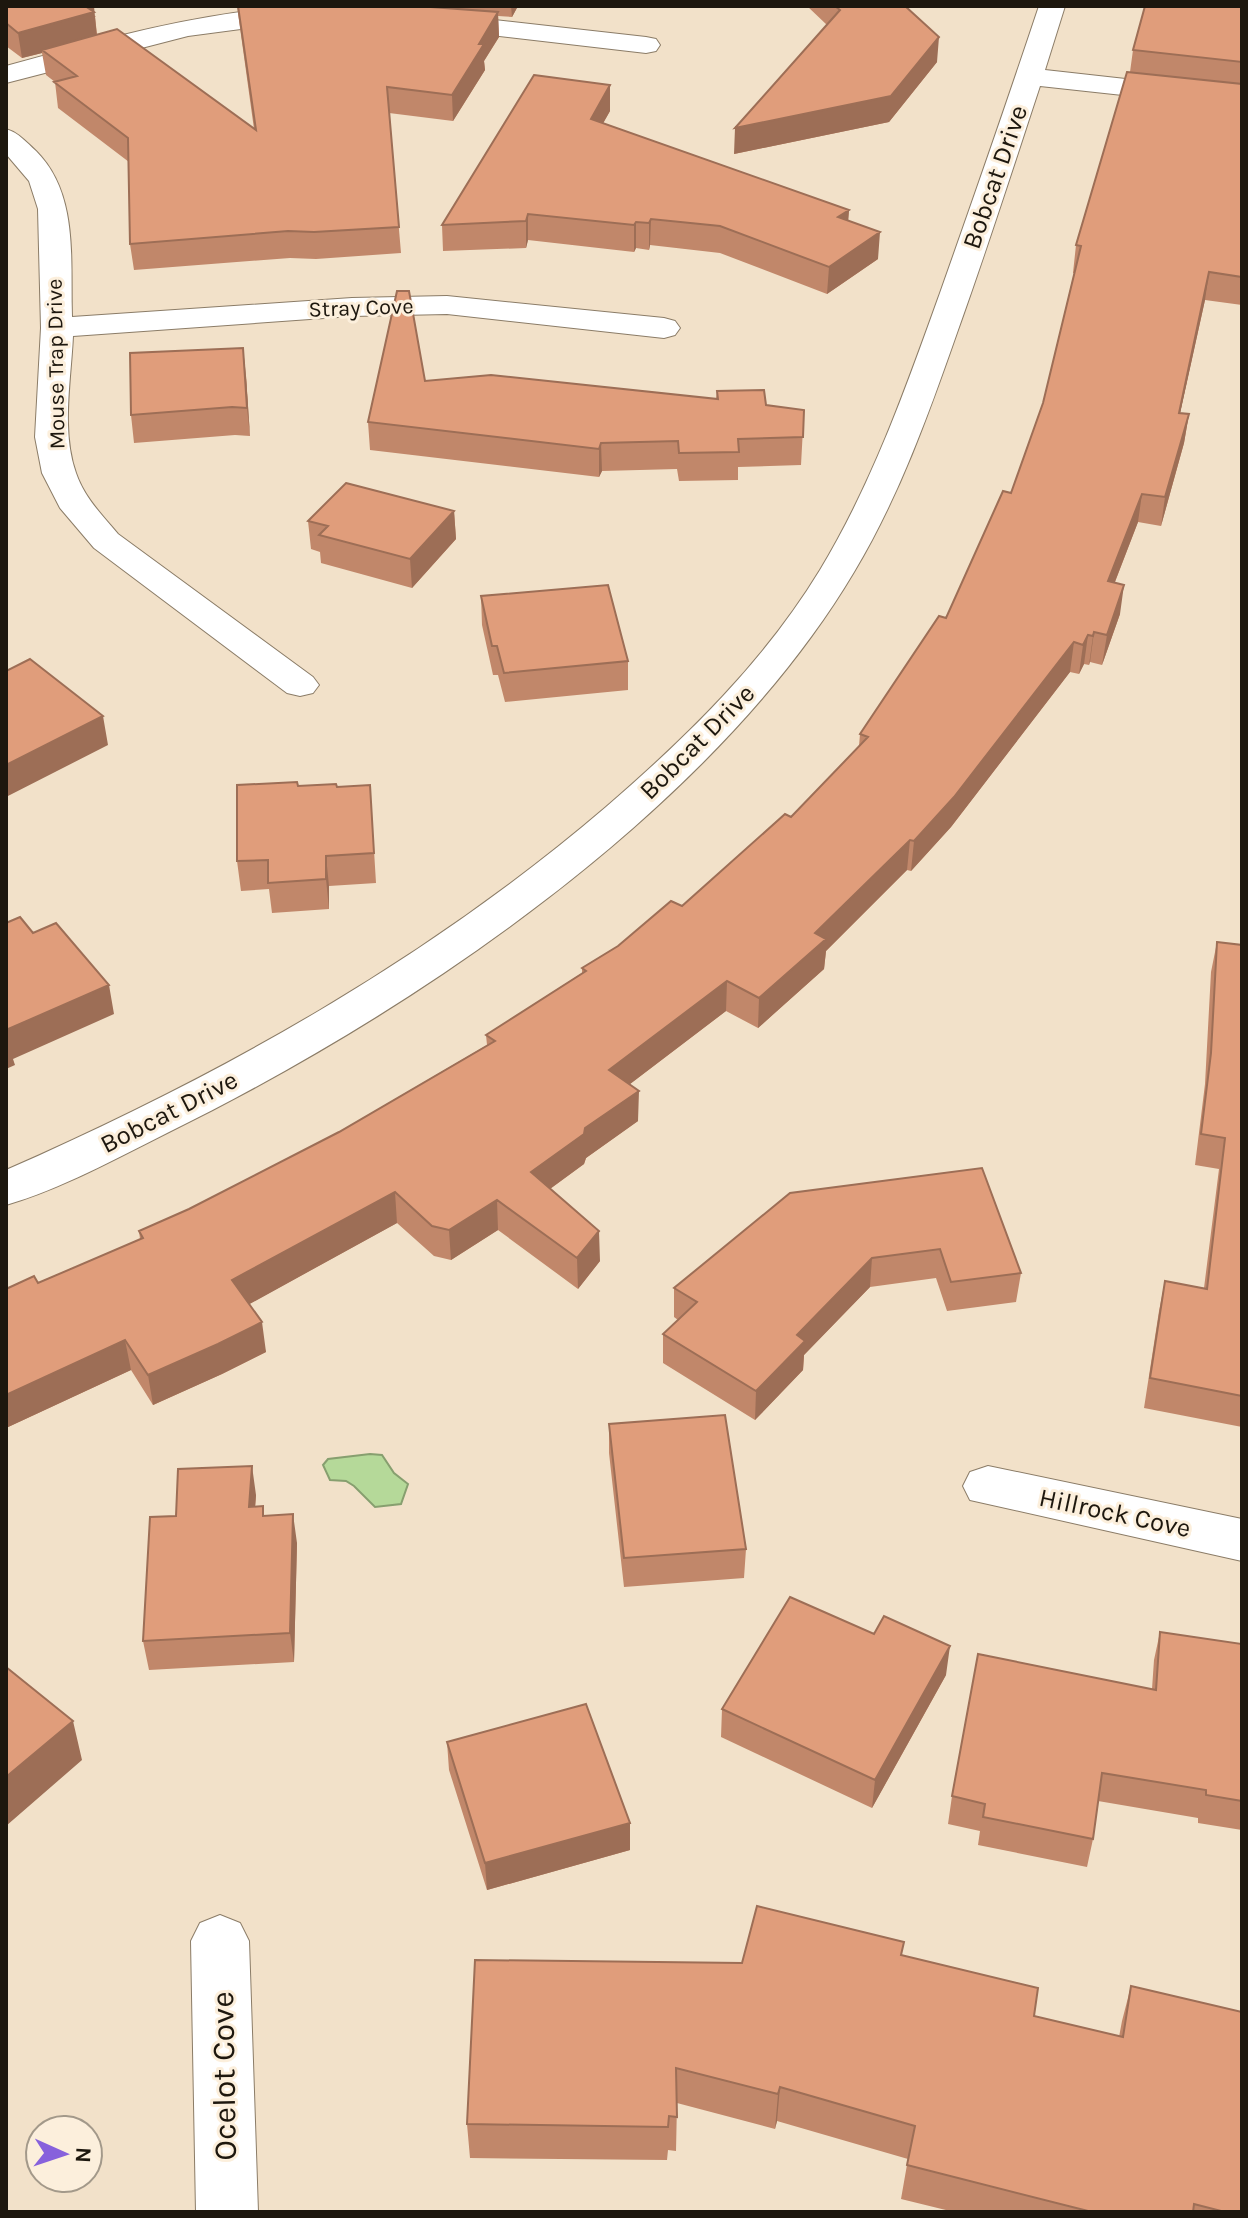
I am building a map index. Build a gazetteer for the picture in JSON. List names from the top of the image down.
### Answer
{
  "streets": {
    "street": [
      "Bobcat Drive",
      "Stray Cove",
      "Mouse Trap Drive",
      "Hillrock Cove",
      "Ocelot Cove"
    ]
  },
  "crossings": [
    ["Stray Cove", "Mouse Trap Drive"]
  ],
  "north": "right"
}
